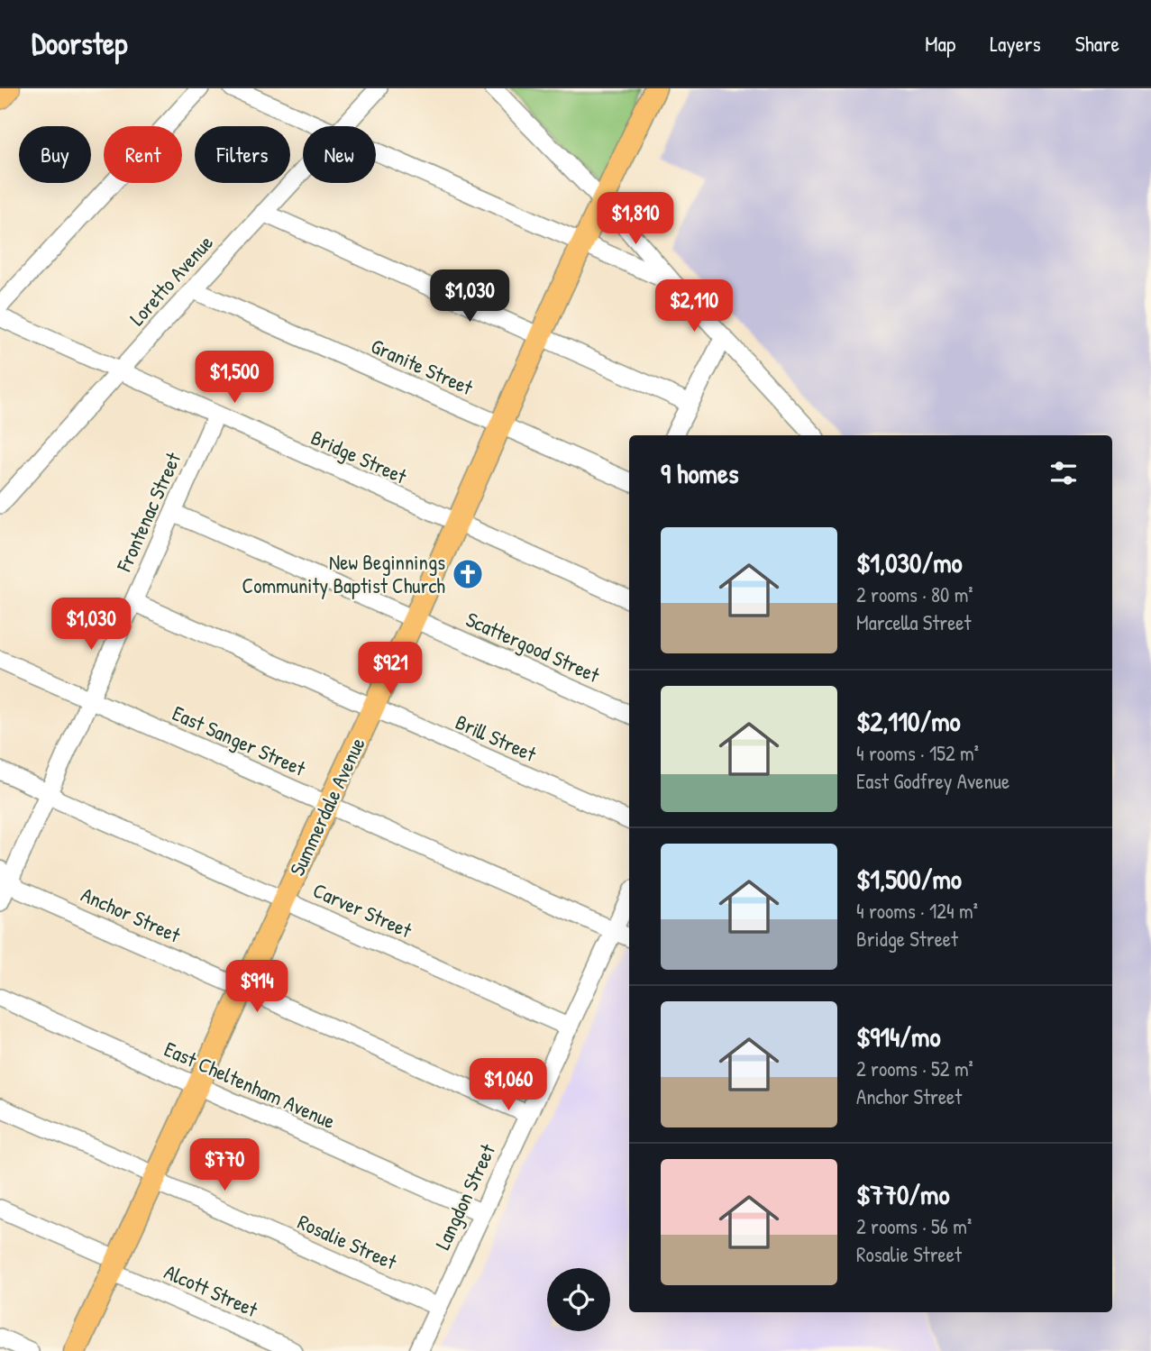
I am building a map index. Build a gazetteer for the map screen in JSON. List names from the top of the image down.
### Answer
{
  "streets": {
    "main road": ["Summerdale Avenue"],
    "street": [
      "Loretto Avenue",
      "Granite Street",
      "Bridge Street",
      "Frontenac Street",
      "Scattergood Street",
      "Brill Street",
      "East Sanger Street",
      "Carver Street",
      "Anchor Street",
      "East Cheltenham Avenue",
      "Langdon Street",
      "Rosalie Street",
      "Alcott Street"
    ]
  },
  "crossings": [
    ["Loretto Avenue", "Granite Street"],
    ["Loretto Avenue", "Bridge Street"],
    ["Granite Street", "Summerdale Avenue"],
    ["Bridge Street", "Frontenac Street"],
    ["Bridge Street", "Summerdale Avenue"],
    ["Frontenac Street", "Scattergood Street"],
    ["Frontenac Street", "Brill Street"],
    ["Frontenac Street", "East Sanger Street"],
    ["Frontenac Street", "Carver Street"],
    ["Frontenac Street", "Anchor Street"],
    ["Scattergood Street", "Summerdale Avenue"],
    ["Brill Street", "Summerdale Avenue"],
    ["East Sanger Street", "Summerdale Avenue"],
    ["East Sanger Street", "Langdon Street"],
    ["Summerdale Avenue", "Carver Street"],
    ["Summerdale Avenue", "Anchor Street"],
    ["Summerdale Avenue", "East Cheltenham Avenue"],
    ["Summerdale Avenue", "Rosalie Street"],
    ["Summerdale Avenue", "Alcott Street"],
    ["Carver Street", "Langdon Street"],
    ["Anchor Street", "Langdon Street"],
    ["East Cheltenham Avenue", "Langdon Street"],
    ["Langdon Street", "Rosalie Street"]
  ],
  "places": {
    "church": ["New Beginnings Community Baptist Church"]
  },
  "page": {
    "header": "Doorstep",
    "nav": ["Map", "Layers", "Share"],
    "chip": [
      "Buy",
      "Rent",
      "Filters",
      "New"
    ],
    "price": [
      "$1,810",
      "$1,030",
      "$2,110",
      "$1,500",
      "$1,030",
      "$921",
      "$914",
      "$1,060",
      "$770"
    ],
    "heading": "9 homes",
    "list": [
      {
        "name": "$1,030/mo",
        "note": "2 rooms · 80 m² · Marcella Street"
      },
      {
        "name": "$2,110/mo",
        "note": "4 rooms · 152 m² · East Godfrey Avenue"
      },
      {
        "name": "$1,500/mo",
        "note": "4 rooms · 124 m² · Bridge Street"
      },
      {
        "name": "$914/mo",
        "note": "2 rooms · 52 m² · Anchor Street"
      },
      {
        "name": "$770/mo",
        "note": "2 rooms · 56 m² · Rosalie Street"
      }
    ]
  }
}
